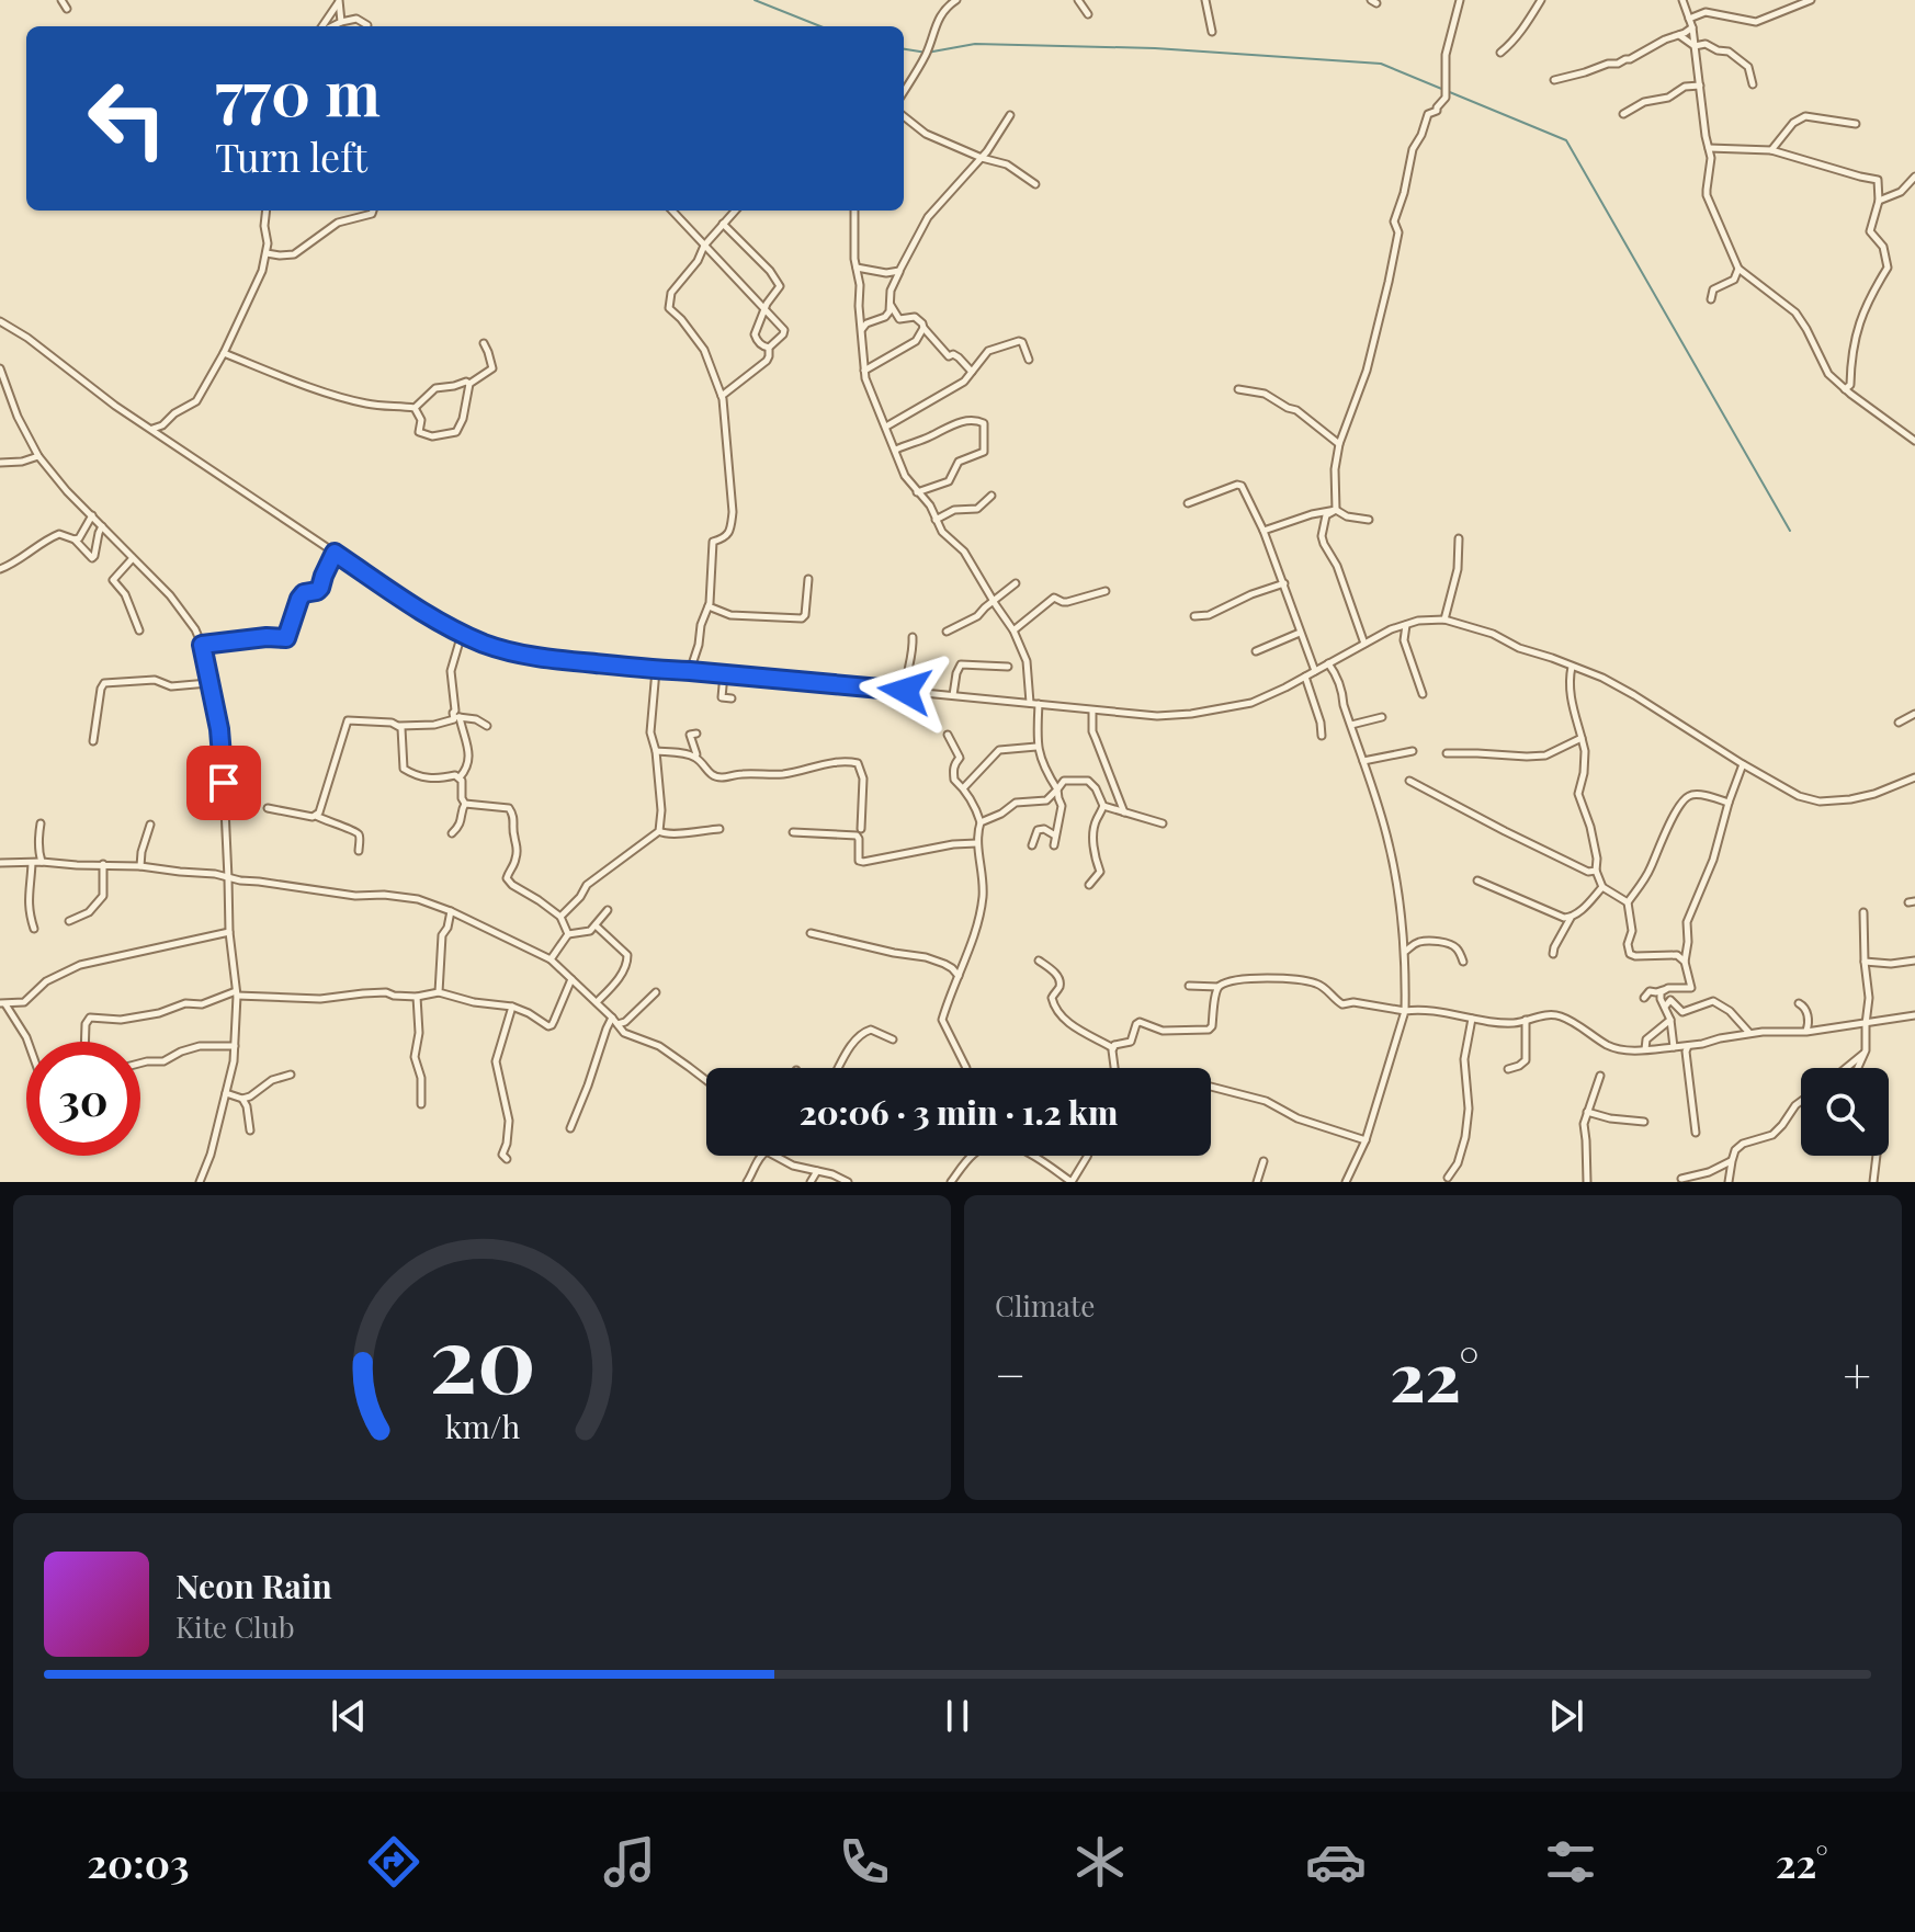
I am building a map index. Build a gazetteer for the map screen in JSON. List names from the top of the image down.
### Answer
{
  "page": {
    "turn": ["770 m", "Turn left"],
    "limit": "30",
    "trip": "20:06 · 3 min · 1.2 km",
    "tile": "Climate",
    "heat": ["−", "22°", "+"],
    "song": ["Neon Rain", "Kite Club"],
    "tabs": ["20:03", "22°"],
    "gauge": ["20", "km/h"]
  }
}
